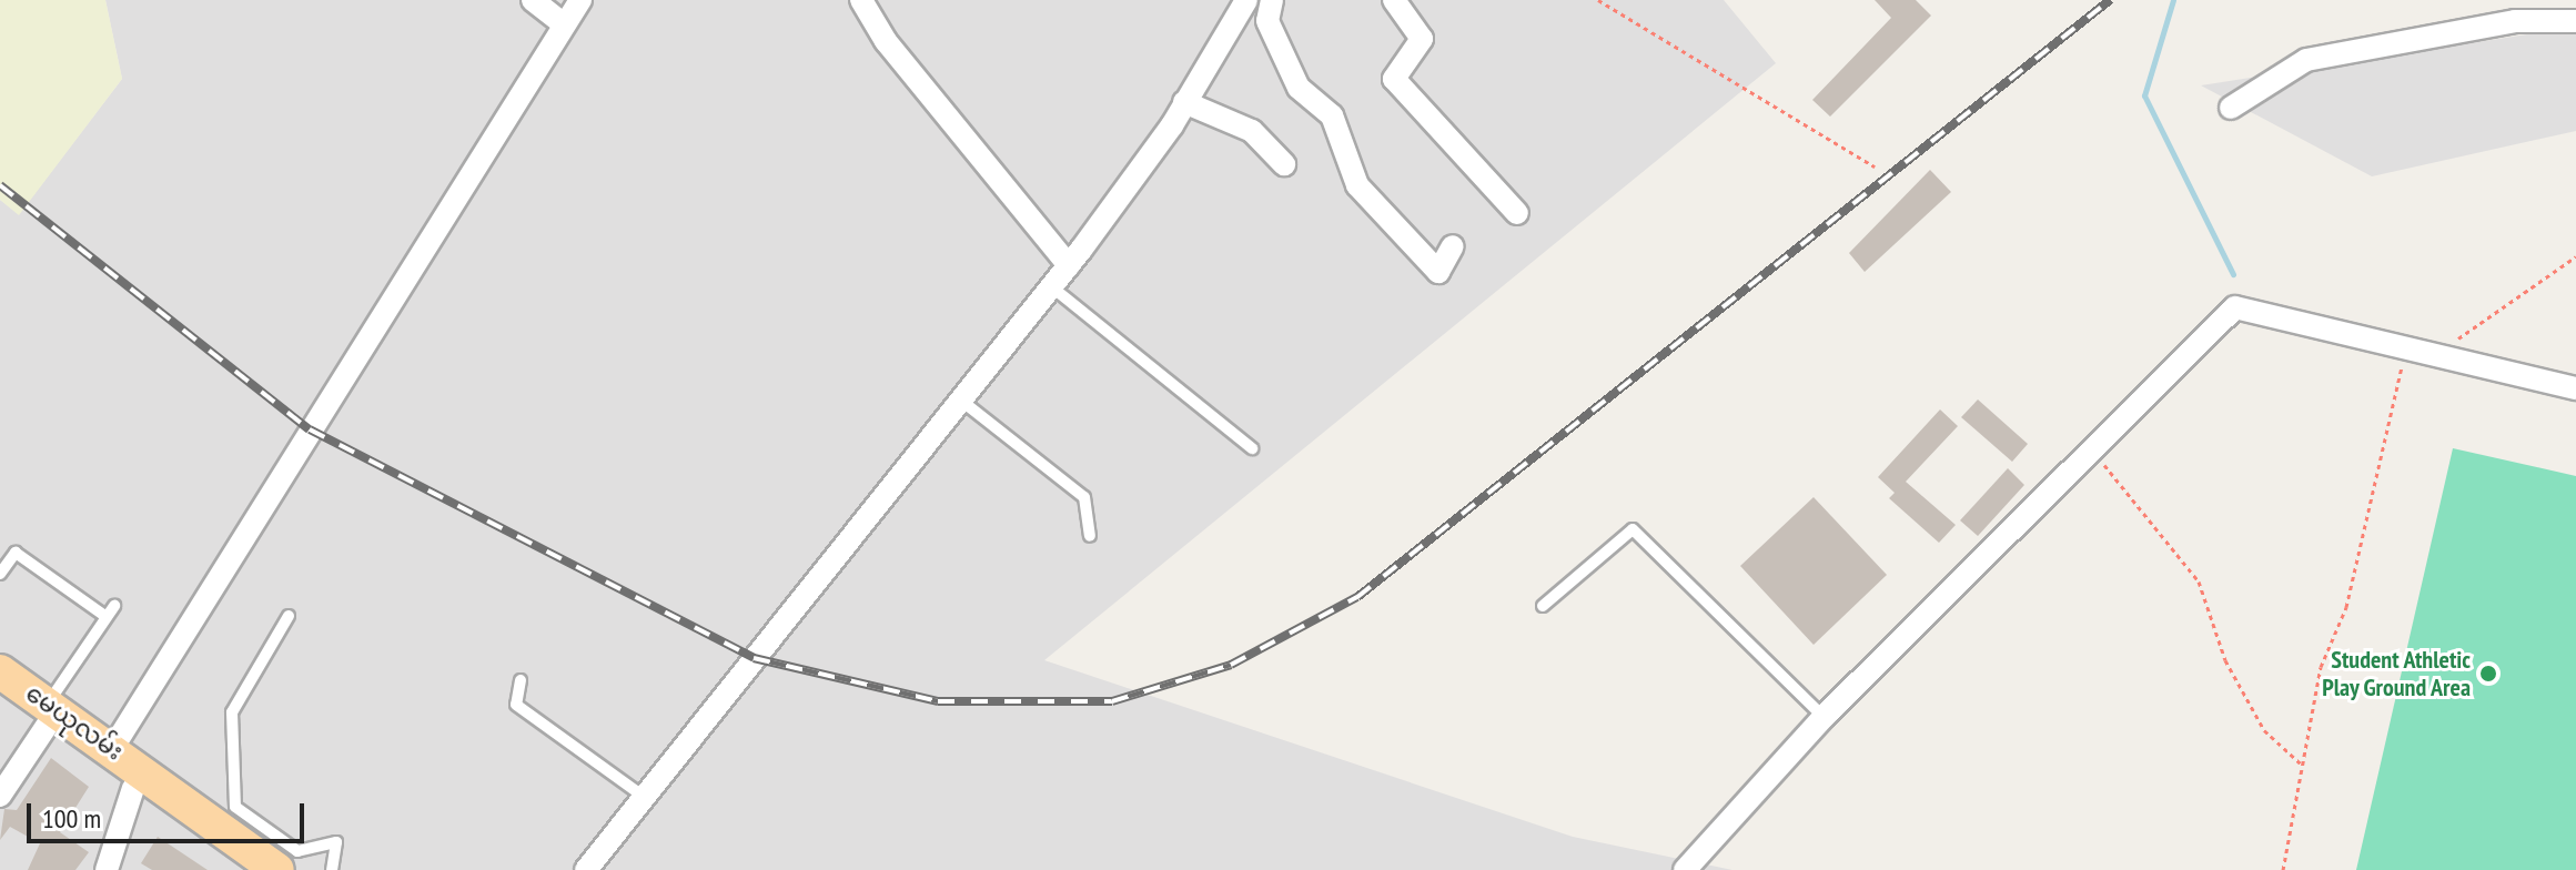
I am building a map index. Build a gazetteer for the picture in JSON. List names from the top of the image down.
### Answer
{
  "streets": {
    "main road": ["မေယုလမ်း"]
  },
  "places": ["Student Athletic Play Ground Area"],
  "scale_bar": "100 m"
}
